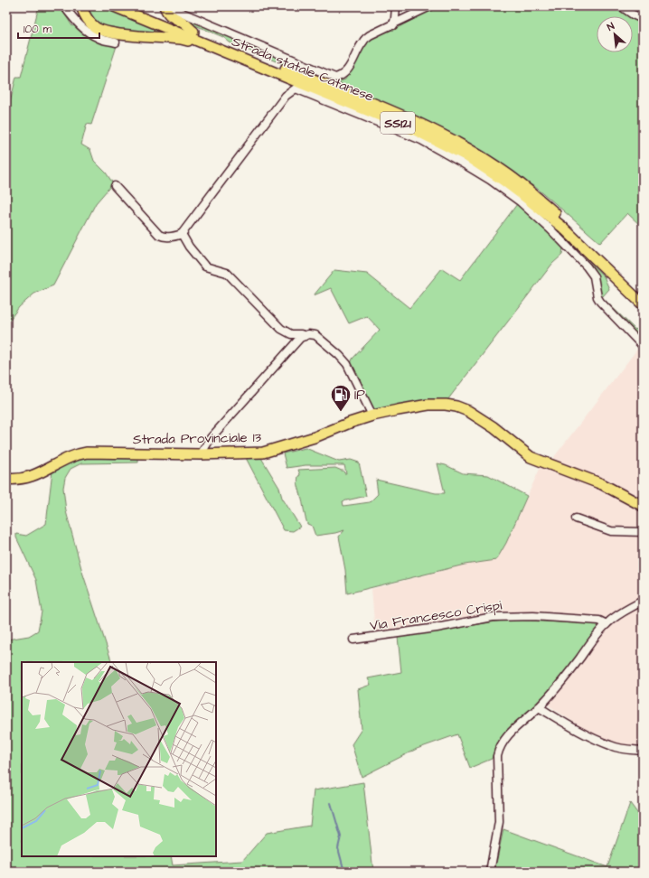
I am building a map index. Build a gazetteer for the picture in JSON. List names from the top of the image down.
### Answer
{
  "streets": {
    "main road": ["Strada statale Catanese", "SS121", "Strada Provinciale 13"],
    "street": ["Via Francesco Crispi"]
  },
  "places": {
    "fuel station": ["IP"]
  },
  "scale_bar": "100 m",
  "north": "top left"
}
